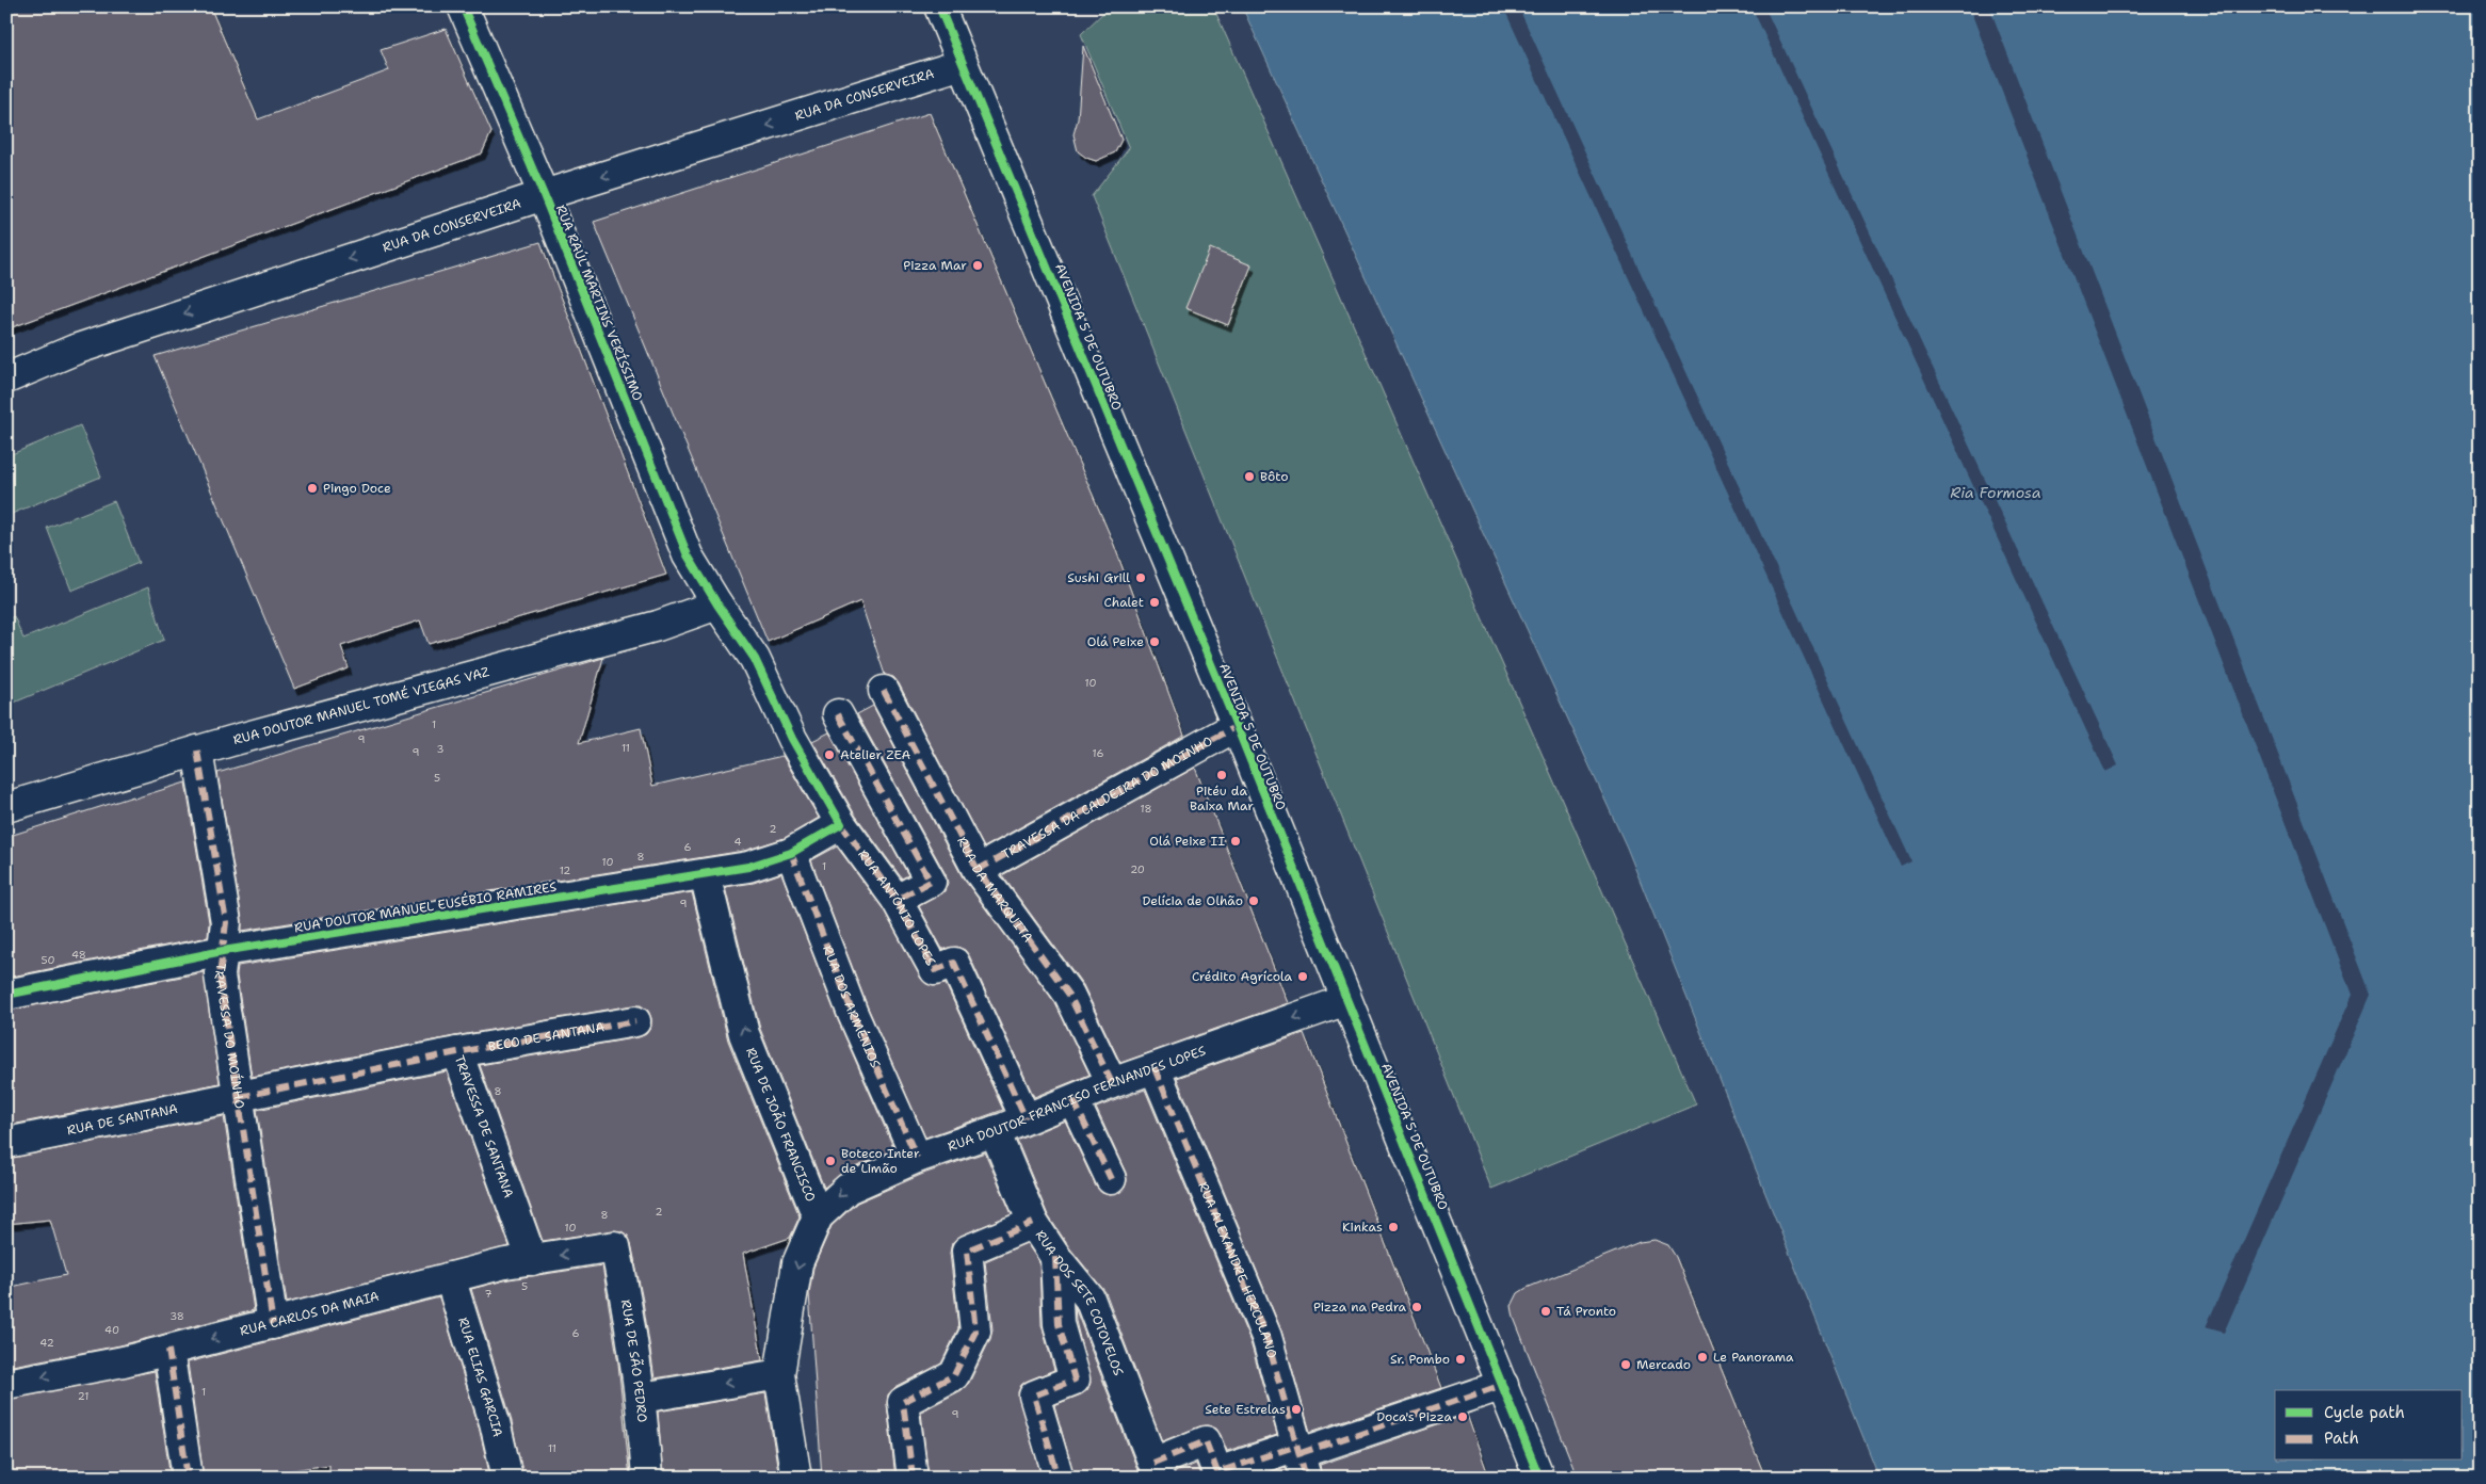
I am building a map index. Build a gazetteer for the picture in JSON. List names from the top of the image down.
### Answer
{
  "streets": {
    "street": [
      "RUA DA CONSERVEIRA",
      "RUA RAÚL MARTINS VERÍSSIMO",
      "AVENIDA 5 DE OUTUBRO",
      "RUA DOUTOR MANUEL TOMÉ VIEGAS VAZ",
      "TRAVESSA DA CALDEIRA DO MOINHO",
      "RUA DA MARQUITA",
      "RUA DOUTOR MANUEL EUSÉBIO RAMIRES",
      "RUA ANTÓNIO LOPES",
      "RUA DOS ARMÉNIOS",
      "TRAVESSA DO MOÍNHO",
      "BECO DE SANTANA",
      "RUA DOUTOR FRANCISO FERNANDES LOPES",
      "RUA DE SANTANA",
      "RUA DE JOÃO FRANCISCO",
      "TRAVESSA DE SANTANA",
      "RUA ALEXANDRE HERCULANO",
      "RUA DOS SETE COTOVELOS",
      "RUA CARLOS DA MAIA",
      "RUA DE SÃO PEDRO",
      "RUA ELIAS GARCIA"
    ]
  },
  "crossings": [
    ["RUA DA CONSERVEIRA", "RUA RAÚL MARTINS VERÍSSIMO"],
    ["RUA DA CONSERVEIRA", "AVENIDA 5 DE OUTUBRO"],
    ["RUA RAÚL MARTINS VERÍSSIMO", "RUA DOUTOR MANUEL TOMÉ VIEGAS VAZ"],
    ["RUA RAÚL MARTINS VERÍSSIMO", "RUA ANTÓNIO LOPES"],
    ["AVENIDA 5 DE OUTUBRO", "TRAVESSA DA CALDEIRA DO MOINHO"],
    ["AVENIDA 5 DE OUTUBRO", "RUA DOUTOR FRANCISO FERNANDES LOPES"],
    ["RUA DOUTOR MANUEL TOMÉ VIEGAS VAZ", "TRAVESSA DO MOÍNHO"],
    ["TRAVESSA DA CALDEIRA DO MOINHO", "RUA DA MARQUITA"],
    ["RUA DA MARQUITA", "RUA DOUTOR FRANCISO FERNANDES LOPES"],
    ["RUA DOUTOR MANUEL EUSÉBIO RAMIRES", "RUA ANTÓNIO LOPES"],
    ["RUA DOUTOR MANUEL EUSÉBIO RAMIRES", "RUA DOS ARMÉNIOS"],
    ["RUA DOUTOR MANUEL EUSÉBIO RAMIRES", "TRAVESSA DO MOÍNHO"],
    ["RUA DOUTOR MANUEL EUSÉBIO RAMIRES", "RUA DE JOÃO FRANCISCO"],
    ["RUA ANTÓNIO LOPES", "RUA DOUTOR FRANCISO FERNANDES LOPES"],
    ["RUA DOS ARMÉNIOS", "RUA DOUTOR FRANCISO FERNANDES LOPES"],
    ["TRAVESSA DO MOÍNHO", "RUA DE SANTANA"],
    ["TRAVESSA DO MOÍNHO", "TRAVESSA DE SANTANA"],
    ["TRAVESSA DO MOÍNHO", "RUA CARLOS DA MAIA"],
    ["BECO DE SANTANA", "TRAVESSA DE SANTANA"],
    ["RUA DOUTOR FRANCISO FERNANDES LOPES", "RUA DE JOÃO FRANCISCO"],
    ["RUA DOUTOR FRANCISO FERNANDES LOPES", "RUA ALEXANDRE HERCULANO"],
    ["RUA DOUTOR FRANCISO FERNANDES LOPES", "RUA DOS SETE COTOVELOS"],
    ["RUA DE SANTANA", "TRAVESSA DE SANTANA"],
    ["TRAVESSA DE SANTANA", "RUA CARLOS DA MAIA"],
    ["RUA CARLOS DA MAIA", "RUA DE SÃO PEDRO"],
    ["RUA CARLOS DA MAIA", "RUA ELIAS GARCIA"]
  ],
  "one_way": ["RUA DA CONSERVEIRA", "RUA DOUTOR FRANCISO FERNANDES LOPES", "RUA CARLOS DA MAIA"],
  "water": ["Ria Formosa"],
  "places": [
    "Pizza Mar",
    "Bôto",
    "Pingo Doce",
    "Sushi Grill",
    "Chalet",
    "Olá Peixe",
    "Atelier ZEA",
    "Pitéu da Baixa Mar",
    "Olá Peixe II",
    "Delícia de Olhão",
    "Crédito Agrícola",
    "Boteco Inter de Limão",
    "Kinkas",
    "Pizza na Pedra",
    "Tá Pronto",
    "Le Panorama",
    "Sr. Pombo",
    "Mercado",
    "Sete Estrelas",
    "Doca's Pizza"
  ],
  "house_numbers": [
    "10",
    "1",
    "9",
    "11",
    "3",
    "9",
    "16",
    "5",
    "18",
    "2",
    "4",
    "6",
    "8",
    "10",
    "1",
    "20",
    "12",
    "9",
    "48",
    "50",
    "8",
    "2",
    "8",
    "10",
    "5",
    "7",
    "38",
    "40",
    "6",
    "42",
    "1",
    "21",
    "9",
    "11"
  ],
  "legend": ["Cycle path", "Path"]
}
